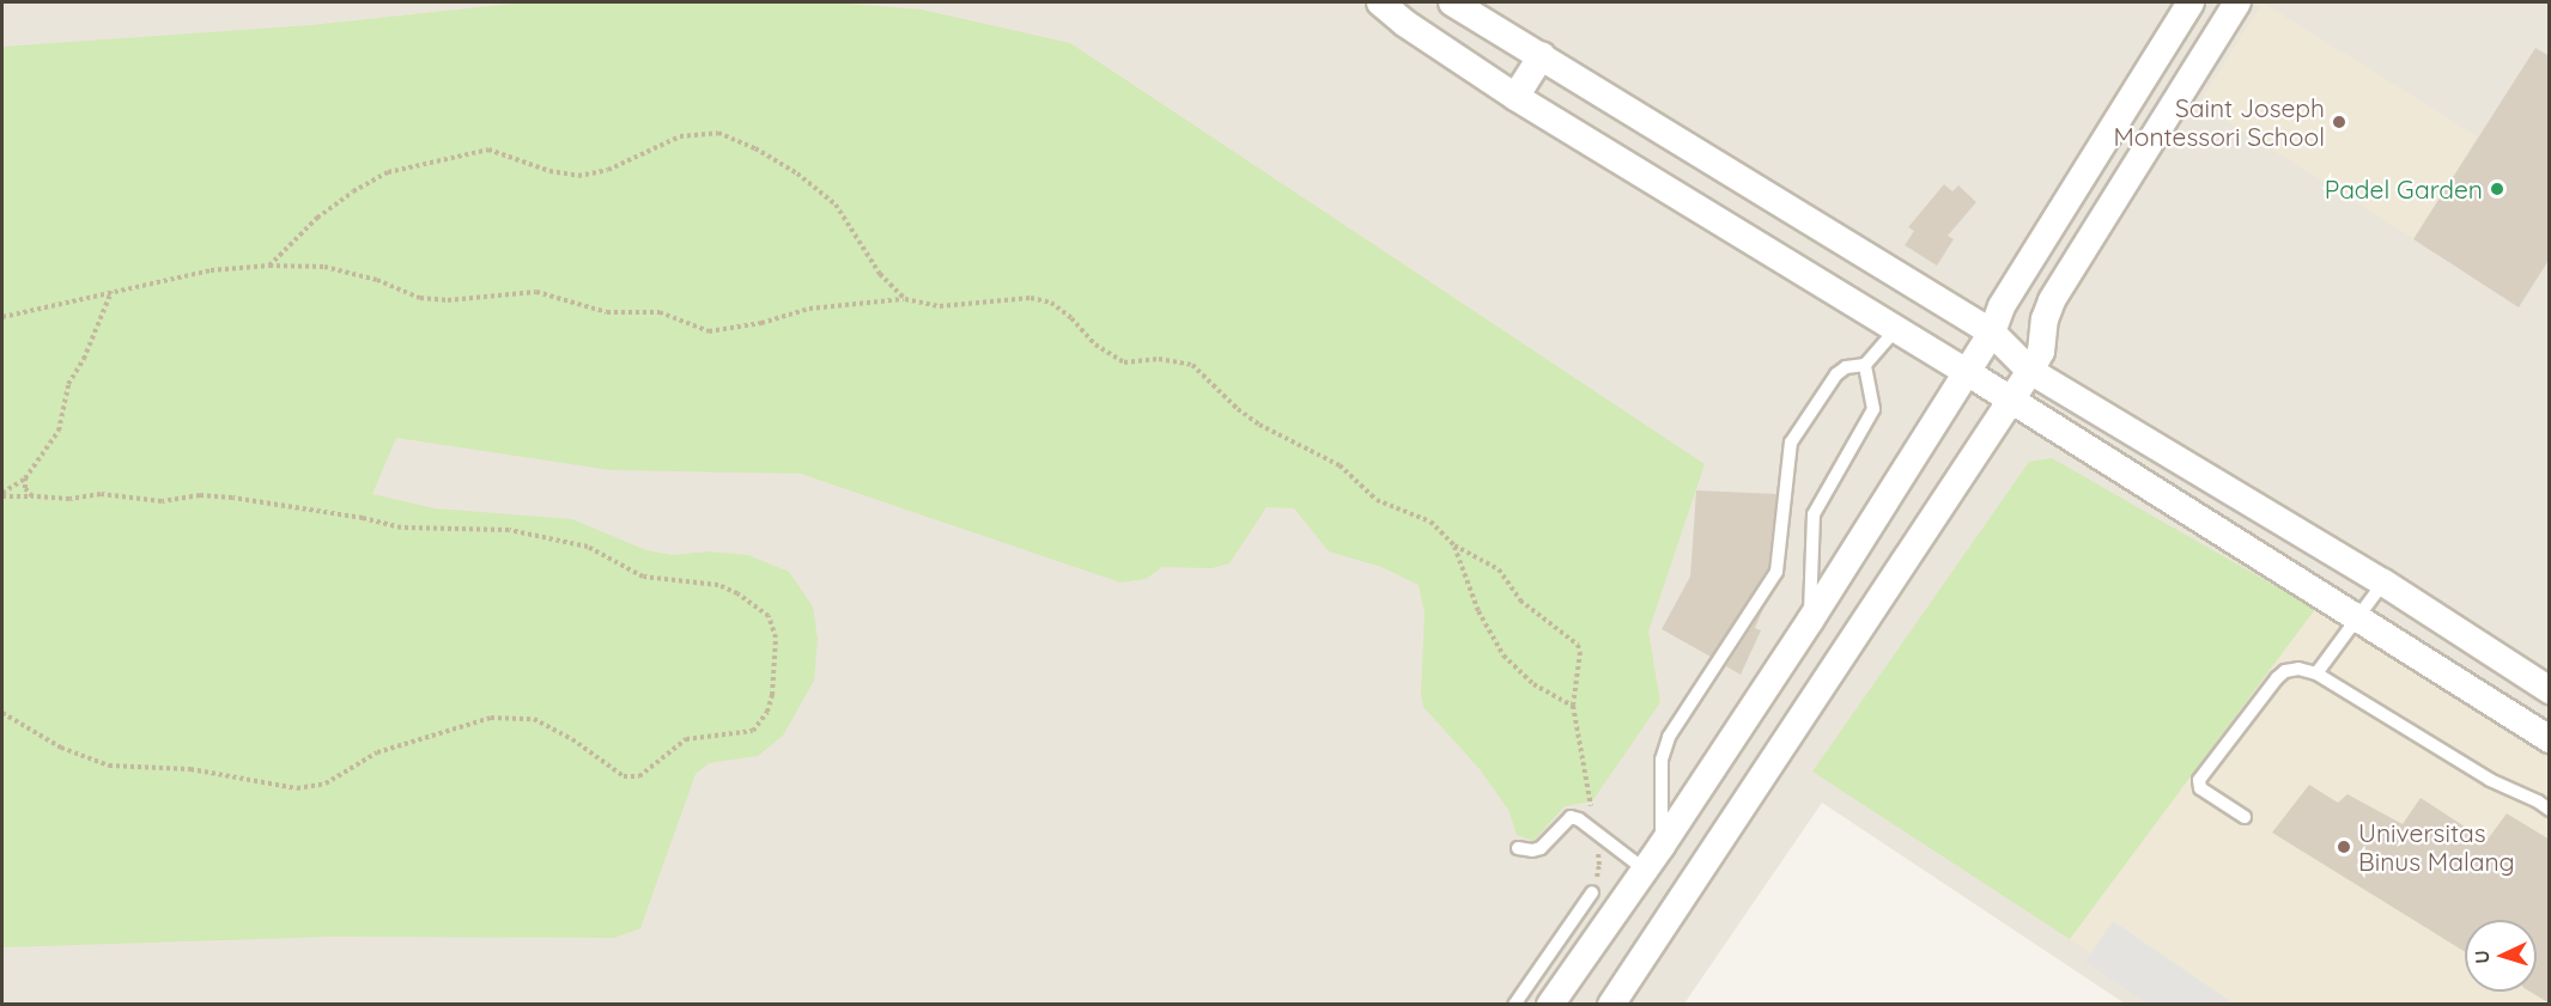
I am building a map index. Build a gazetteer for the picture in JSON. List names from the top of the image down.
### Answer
{
  "places": ["Saint Joseph Montessori School", "Padel Garden", "Universitas Binus Malang"],
  "north": "left"
}
